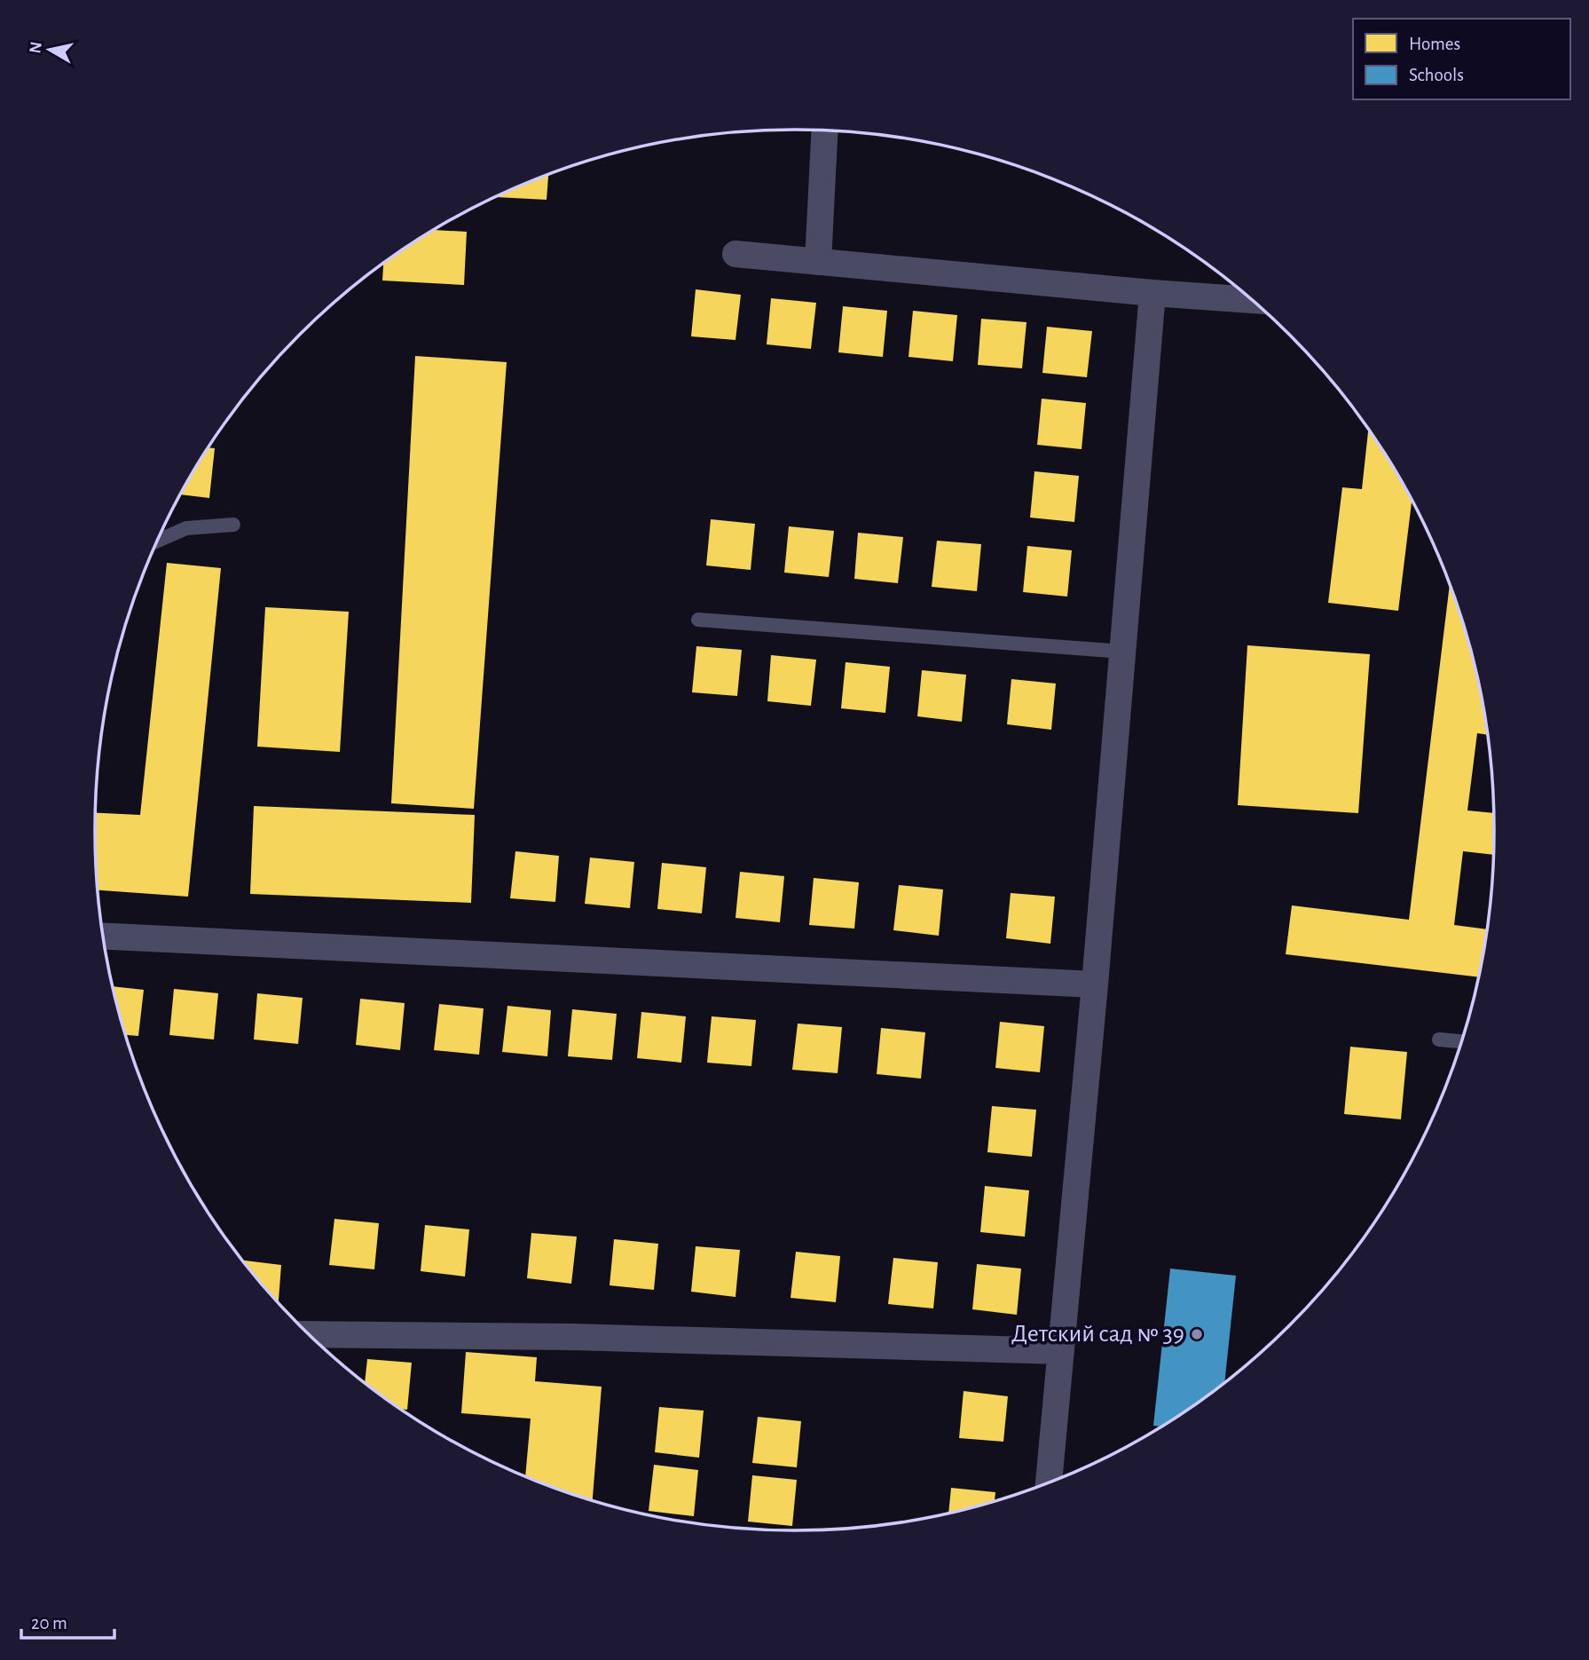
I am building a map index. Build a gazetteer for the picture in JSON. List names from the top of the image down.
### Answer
{
  "places": ["Детский сад № 39"],
  "legend": ["Homes", "Schools"],
  "scale_bar": "20 m",
  "north": "left"
}
